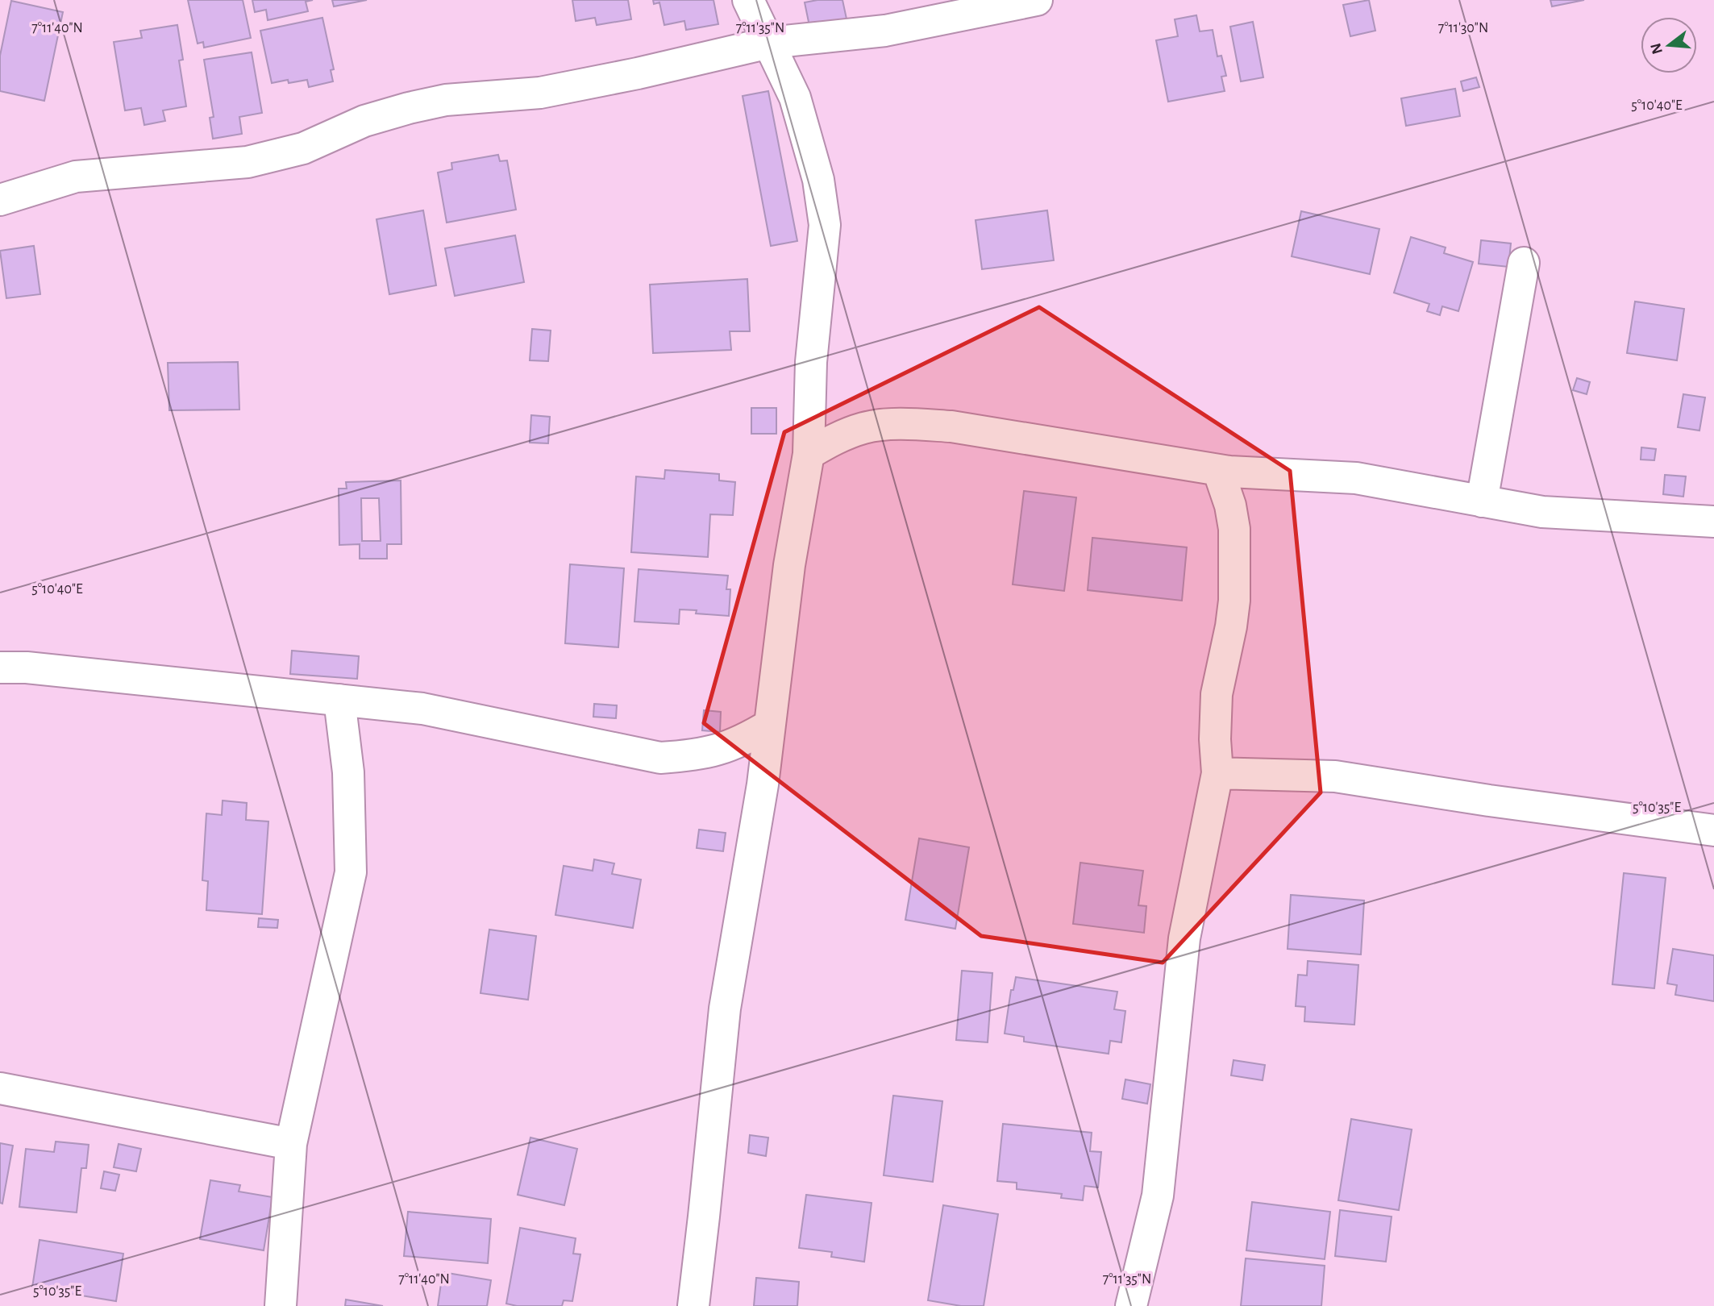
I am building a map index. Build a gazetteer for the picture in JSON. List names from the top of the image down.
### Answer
{
  "north": "left",
  "coordinates": [
    "7°11'40\"N",
    "7°11'35\"N",
    "7°11'30\"N",
    "5°10'40\"E",
    "5°10'35\"E"
  ]
}
